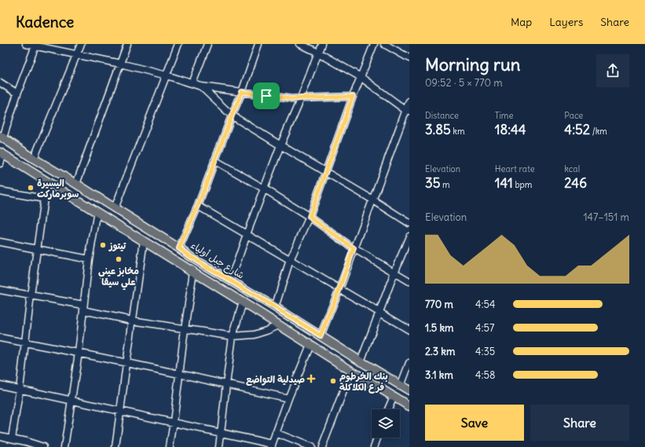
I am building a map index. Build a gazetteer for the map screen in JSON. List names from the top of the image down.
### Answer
{
  "streets": {
    "main road": ["شارع جبل أولياء"]
  },
  "places": {
    "other": [
      "اليسيرة سوبرماركت",
      "تيتوز",
      "مخابز عيني علي سيقا",
      "بنك الخرطوم فرع الكلاكلة"
    ],
    "health": ["صيدلية التواضع"]
  },
  "page": {
    "header": "Kadence",
    "nav": ["Map", "Layers", "Share"],
    "heading": ["Morning run", "09:52 · 5 × 770 m"],
    "stats": [
      ["Distance", "3.85 km"],
      ["Time", "18:44"],
      ["Pace", "4:52 /km"],
      ["Elevation", "35 m"],
      ["Heart rate", "141 bpm"],
      ["kcal", "246"]
    ],
    "chart": ["Elevation", "147–151 m"],
    "list": [
      {
        "name": "770 m",
        "note": "4:54"
      },
      {
        "name": "1.5 km",
        "note": "4:57"
      },
      {
        "name": "2.3 km",
        "note": "4:35"
      },
      {
        "name": "3.1 km",
        "note": "4:58"
      }
    ],
    "buttons": ["Save", "Share"]
  }
}
